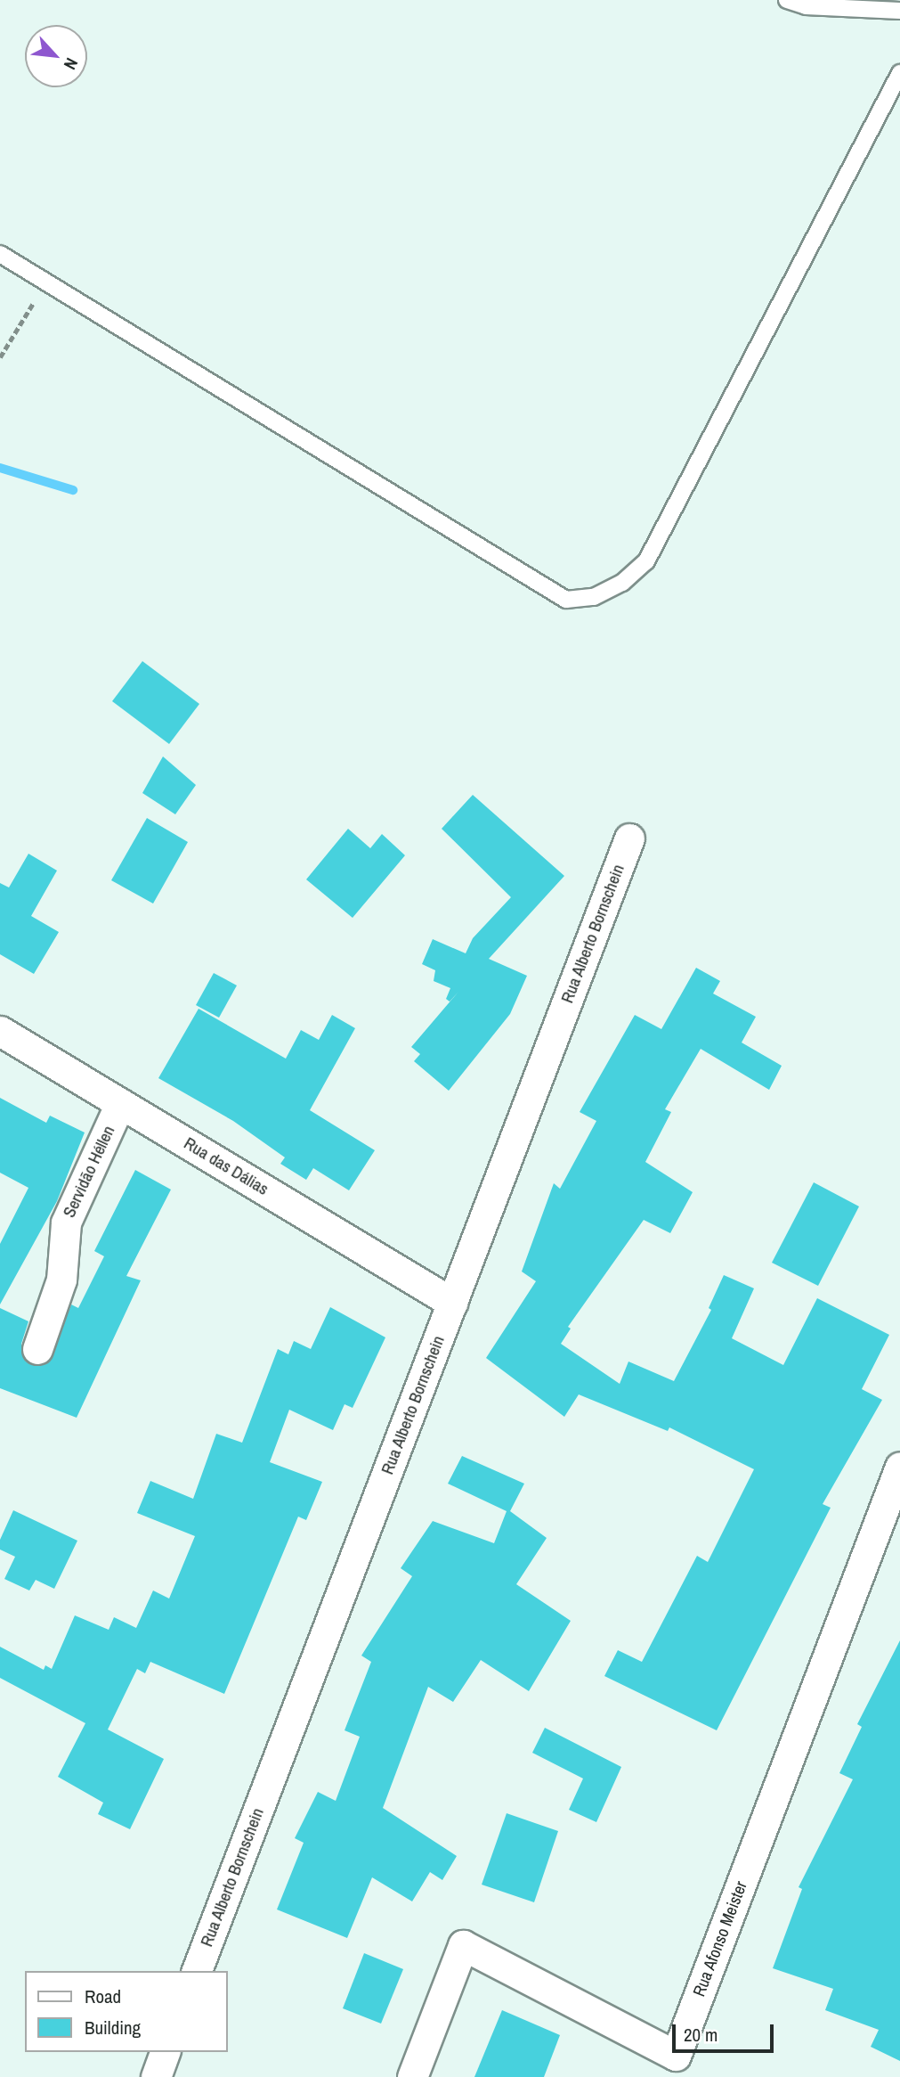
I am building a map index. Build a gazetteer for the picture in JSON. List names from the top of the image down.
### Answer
{
  "streets": {
    "street": [
      "Rua Alberto Bornschein",
      "Rua das Dálias",
      "Servidão Héllen",
      "Rua Afonso Meister"
    ]
  },
  "crossings": [
    ["Rua Alberto Bornschein", "Rua das Dálias"],
    ["Rua das Dálias", "Servidão Héllen"]
  ],
  "legend": ["Road", "Building"],
  "scale_bar": "20 m",
  "north": "bottom right"
}
